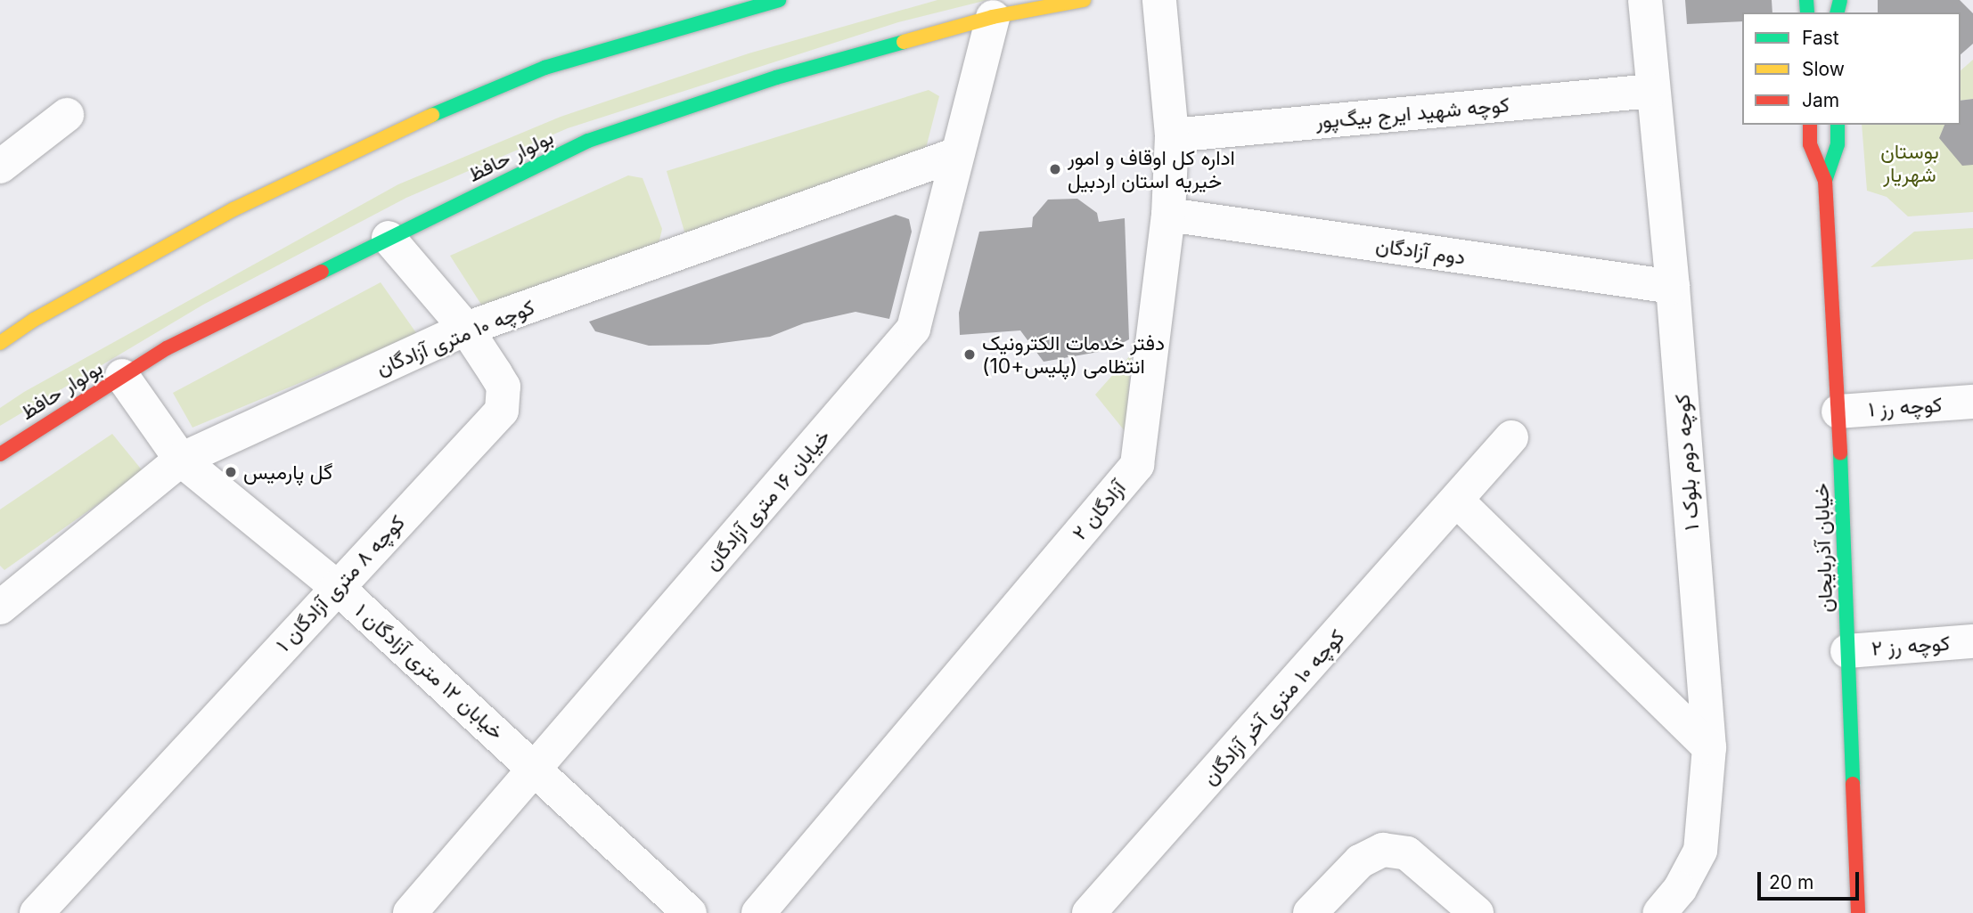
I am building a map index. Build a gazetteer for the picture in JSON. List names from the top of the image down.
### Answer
{
  "streets": {
    "main road": ["بولوار حافظ", "خیابان آذربایجان"],
    "street": [
      "کوچه شهید ایرج بیگ‌پور",
      "دوم آزادگان",
      "کوچه ۱۰ متری آزادگان",
      "کوچه رز ۱",
      "کوچه دوم بلوک ۱",
      "خیابان ۱۶ متری آزادگان",
      "آزادگان ۲",
      "کوچه ۸ متری آزادگان ۱",
      "کوچه رز ۲",
      "خیابان ۱۲ متری آزادگان ۱",
      "کوچه ۱۰ متری آخر آزادگان"
    ]
  },
  "crossings": [
    ["کوچه شهید ایرج بیگ‌پور", "کوچه دوم بلوک ۱"],
    ["کوچه شهید ایرج بیگ‌پور", "آزادگان ۲"],
    ["بولوار حافظ", "خیابان ۱۶ متری آزادگان"],
    ["بولوار حافظ", "کوچه ۸ متری آزادگان ۱"],
    ["بولوار حافظ", "خیابان ۱۲ متری آزادگان ۱"],
    ["دوم آزادگان", "کوچه دوم بلوک ۱"],
    ["دوم آزادگان", "آزادگان ۲"],
    ["کوچه ۱۰ متری آزادگان", "خیابان ۱۶ متری آزادگان"],
    ["کوچه ۱۰ متری آزادگان", "کوچه ۸ متری آزادگان ۱"],
    ["کوچه ۱۰ متری آزادگان", "خیابان ۱۲ متری آزادگان ۱"],
    ["کوچه رز ۱", "خیابان آذربایجان"],
    ["خیابان ۱۶ متری آزادگان", "خیابان ۱۲ متری آزادگان ۱"],
    ["خیابان آذربایجان", "کوچه رز ۲"],
    ["کوچه ۸ متری آزادگان ۱", "خیابان ۱۲ متری آزادگان ۱"]
  ],
  "parks": ["بوستان شهریار"],
  "places": ["اداره کل اوقاف و امور خیریه استان اردبیل", "دفتر خدمات الکترونیک انتظامی (پلیس+10)", "گل پارمیس"],
  "legend": ["Fast", "Slow", "Jam"],
  "scale_bar": "20 m"
}
